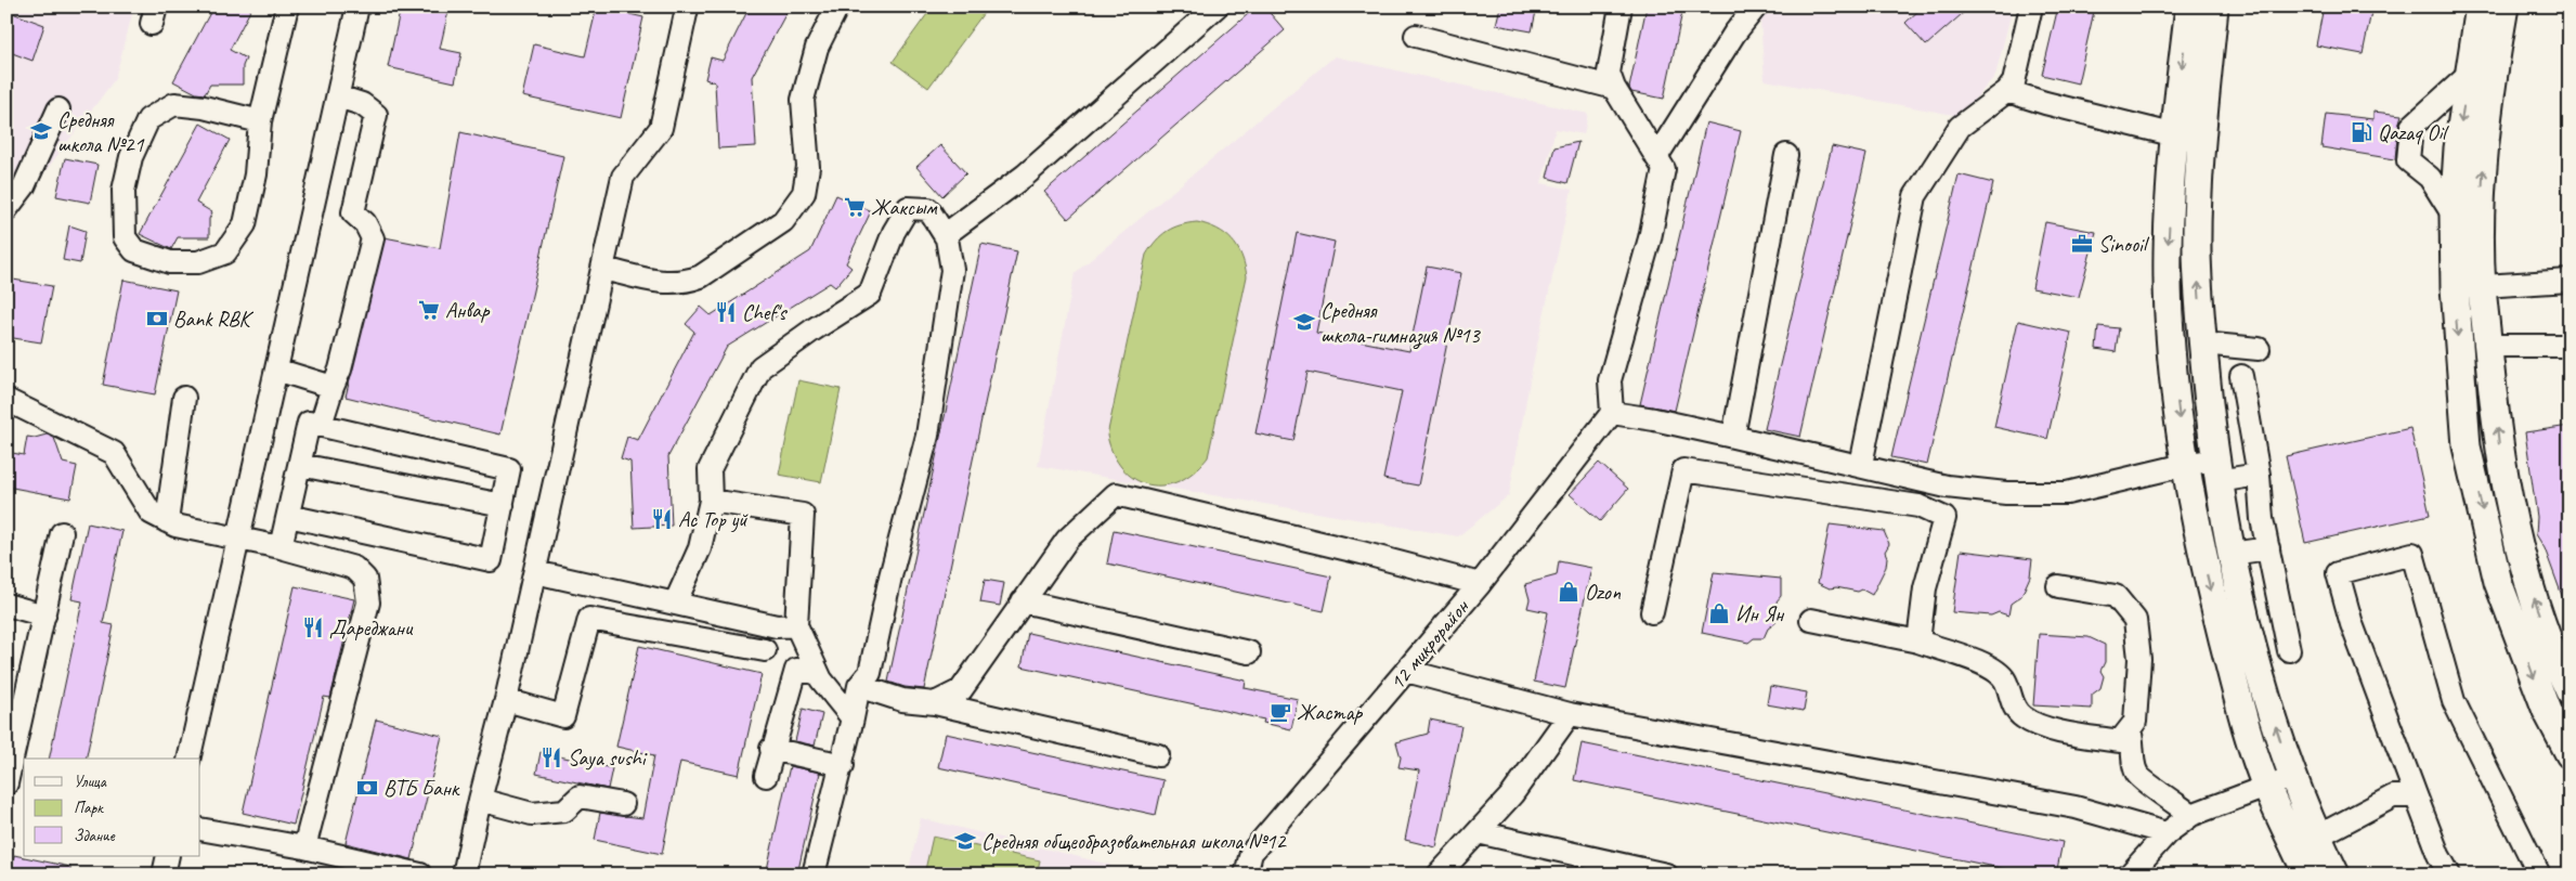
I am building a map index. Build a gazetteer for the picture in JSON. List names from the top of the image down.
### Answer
{
  "streets": {
    "street": ["12 микрорайон"]
  },
  "places": {
    "school or university": ["Средняя школа №21", "Средняя школа-гимназия №13", "Средняя общеобразовательная школа №12"],
    "fuel station": ["Qazaq Oil"],
    "supermarket": ["Жаксым", "Анвар"],
    "office": ["Sinooil"],
    "restaurant": [
      "Chef's",
      "Ас Тор уй",
      "Дареджани",
      "Saya sushi"
    ],
    "bank": ["Bank RBK", "ВТБ Банк"],
    "shop": ["Ozon", "Ин Ян"],
    "cafe": ["Жастар"]
  },
  "legend": ["Улица", "Парк", "Здание"]
}
